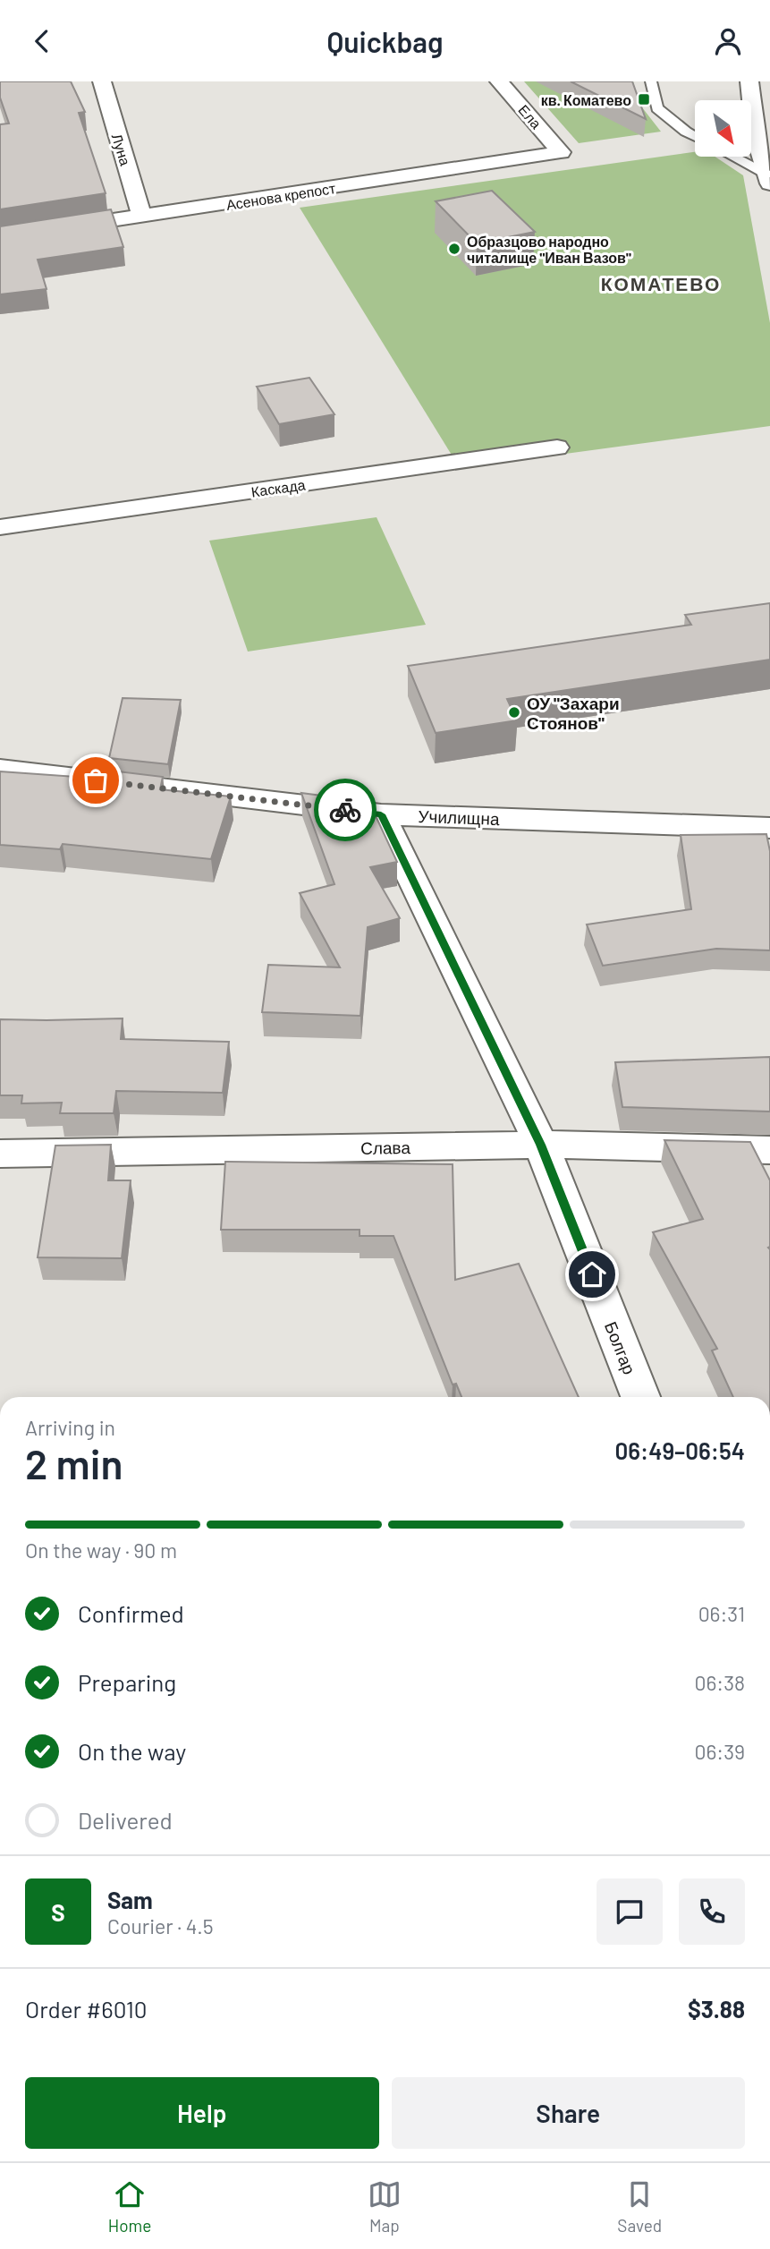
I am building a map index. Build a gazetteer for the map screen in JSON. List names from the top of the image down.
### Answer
{
  "streets": {
    "street": [
      "Ела",
      "Луна",
      "Асенова крепост",
      "Каскада",
      "Училищна",
      "Слава",
      "Болгар"
    ]
  },
  "crossings": [
    ["Ела", "Асенова крепост"],
    ["Луна", "Асенова крепост"],
    ["Училищна", "Болгар"],
    ["Слава", "Болгар"]
  ],
  "districts": ["КОМАТЕВО"],
  "places": {
    "transit": ["кв. Коматево"],
    "other": ["Образцово народно читалище \"Иван Вазов\"", "ОУ \"Захари Стоянов\""]
  },
  "north": "bottom right",
  "page": {
    "header": "Quickbag",
    "heading": ["2 min", "Arriving in", "06:49–06:54"],
    "panel": [
      "Sam",
      "Courier · 4.5",
      "Order #6010",
      "$3.88"
    ],
    "bar": "On the way · 90 m",
    "list": [
      ["Confirmed", "06:31"],
      ["Preparing", "06:38"],
      ["On the way", "06:39"],
      "Delivered"
    ],
    "round": "S",
    "buttons": ["Help", "Share"],
    "tabs": ["Home", "Map", "Saved"]
  }
}
